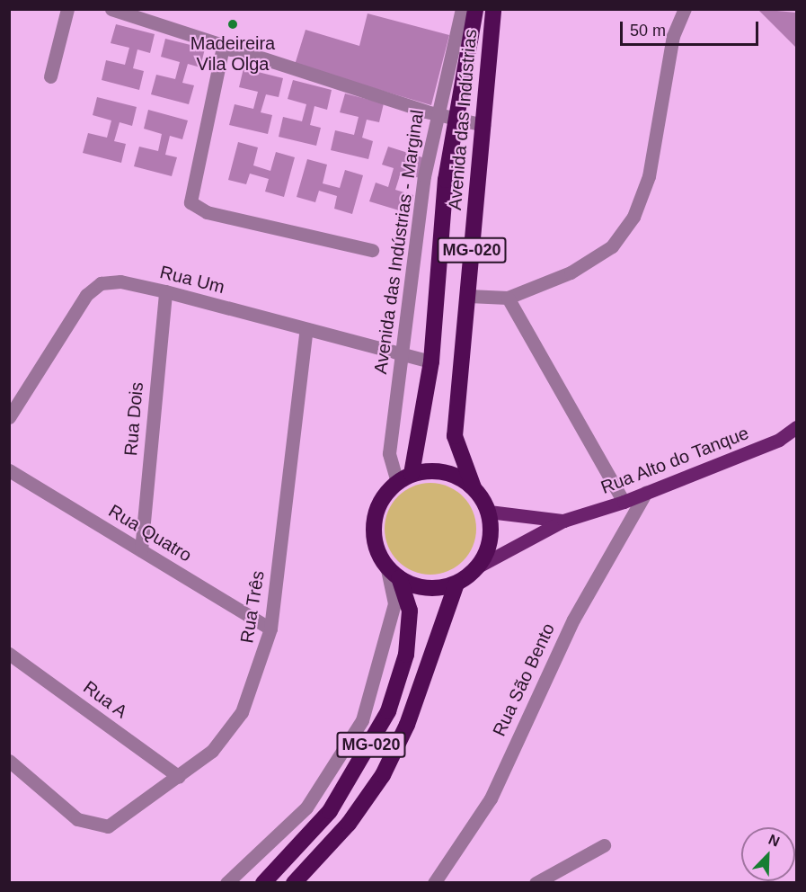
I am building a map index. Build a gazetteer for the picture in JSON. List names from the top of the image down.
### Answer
{
  "streets": {
    "highway": ["Avenida das Indústrias", "MG-020"],
    "main road": ["Rua Alto do Tanque"],
    "street": [
      "Avenida das Indústrias - Marginal",
      "Rua Um",
      "Rua Dois",
      "Rua Quatro",
      "Rua Três",
      "Rua São Bento",
      "Rua A"
    ]
  },
  "crossings": [
    ["Avenida das Indústrias", "Avenida das Indústrias - Marginal"],
    ["Avenida das Indústrias", "MG-020"],
    ["Avenida das Indústrias", "Rua Um"],
    ["Avenida das Indústrias", "Rua Alto do Tanque"],
    ["Avenida das Indústrias - Marginal", "MG-020"],
    ["Avenida das Indústrias - Marginal", "Rua Um"],
    ["Avenida das Indústrias - Marginal", "Rua Alto do Tanque"],
    ["MG-020", "Rua Alto do Tanque"],
    ["Rua Um", "Rua Dois"],
    ["Rua Um", "Rua Três"],
    ["Rua Dois", "Rua Quatro"],
    ["Rua Alto do Tanque", "Rua São Bento"],
    ["Rua Quatro", "Rua Três"],
    ["Rua Três", "Rua A"]
  ],
  "places": ["Madeireira Vila Olga"],
  "scale_bar": "50 m",
  "north": "top right"
}
